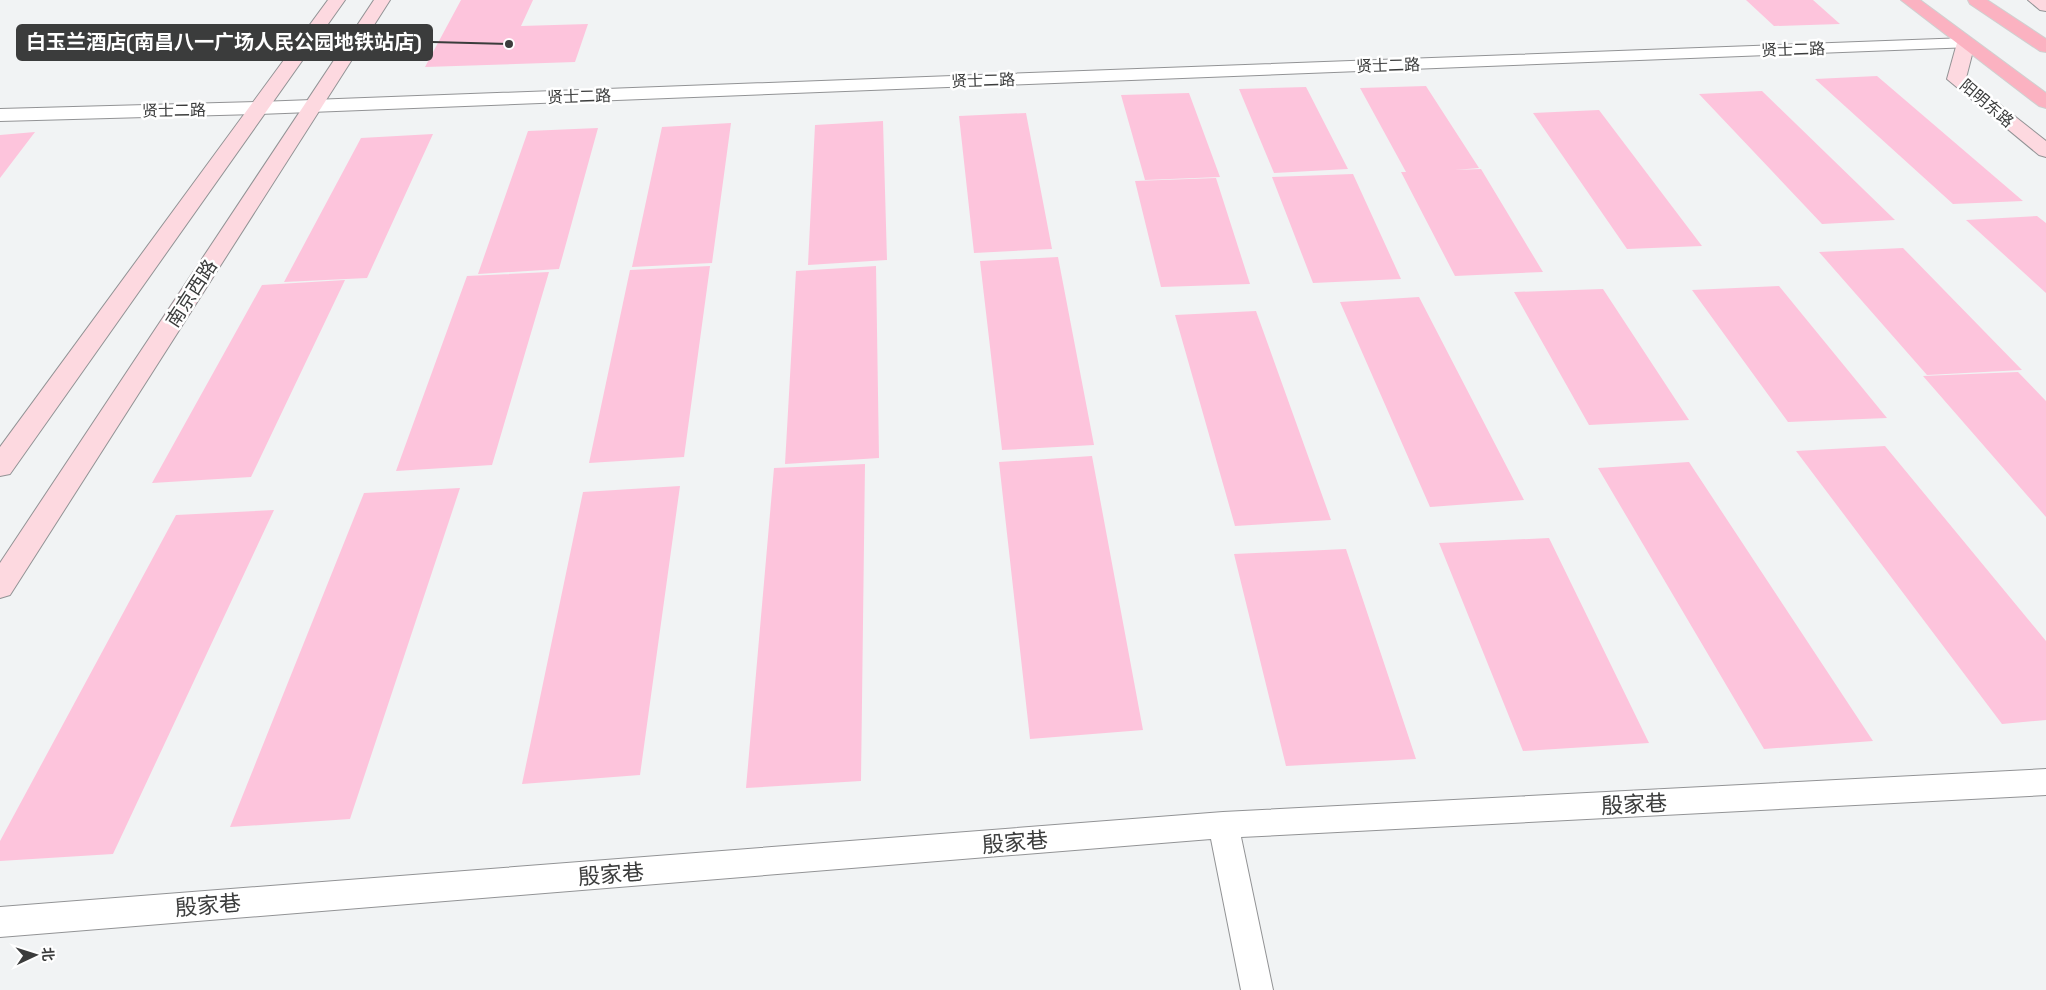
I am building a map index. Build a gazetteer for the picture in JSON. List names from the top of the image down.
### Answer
{
  "streets": {
    "main road": ["阳明东路", "南京西路"],
    "street": ["贤士二路"],
    "lane": ["殷家巷"]
  },
  "crossings": [
    ["贤士二路", "阳明东路"],
    ["贤士二路", "南京西路"]
  ],
  "places": ["白玉兰酒店(南昌八一广场人民公园地铁站店)"],
  "north": "right"
}
